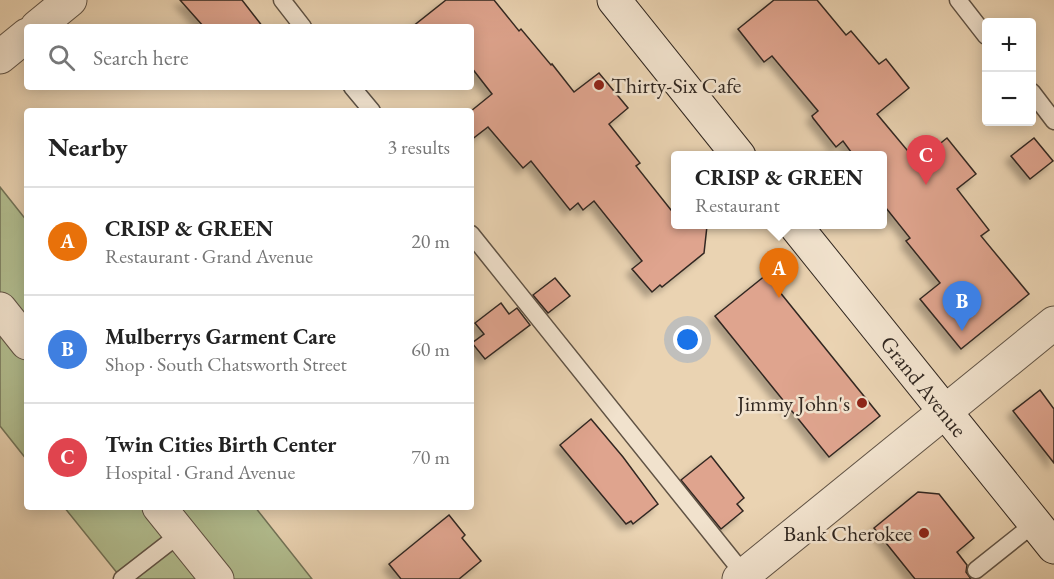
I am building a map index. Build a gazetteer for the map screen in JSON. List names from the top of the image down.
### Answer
{
  "streets": {
    "street": ["Grand Avenue"]
  },
  "places": ["Thirty-Six Cafe", "Jimmy John's", "Bank Cherokee"],
  "page": {
    "map_buttons": ["+", "−"],
    "search": "Search here",
    "heading": ["Nearby", "3 results"],
    "pins": ["C", "A", "B"],
    "popup": ["CRISP & GREEN", "Restaurant"],
    "list": [
      {
        "mark": "A",
        "name": "CRISP & GREEN",
        "note": "Restaurant · Grand Avenue",
        "value": "20 m"
      },
      {
        "mark": "B",
        "name": "Mulberrys Garment Care",
        "note": "Shop · South Chatsworth Street",
        "value": "60 m"
      },
      {
        "mark": "C",
        "name": "Twin Cities Birth Center",
        "note": "Hospital · Grand Avenue",
        "value": "70 m"
      }
    ]
  }
}
